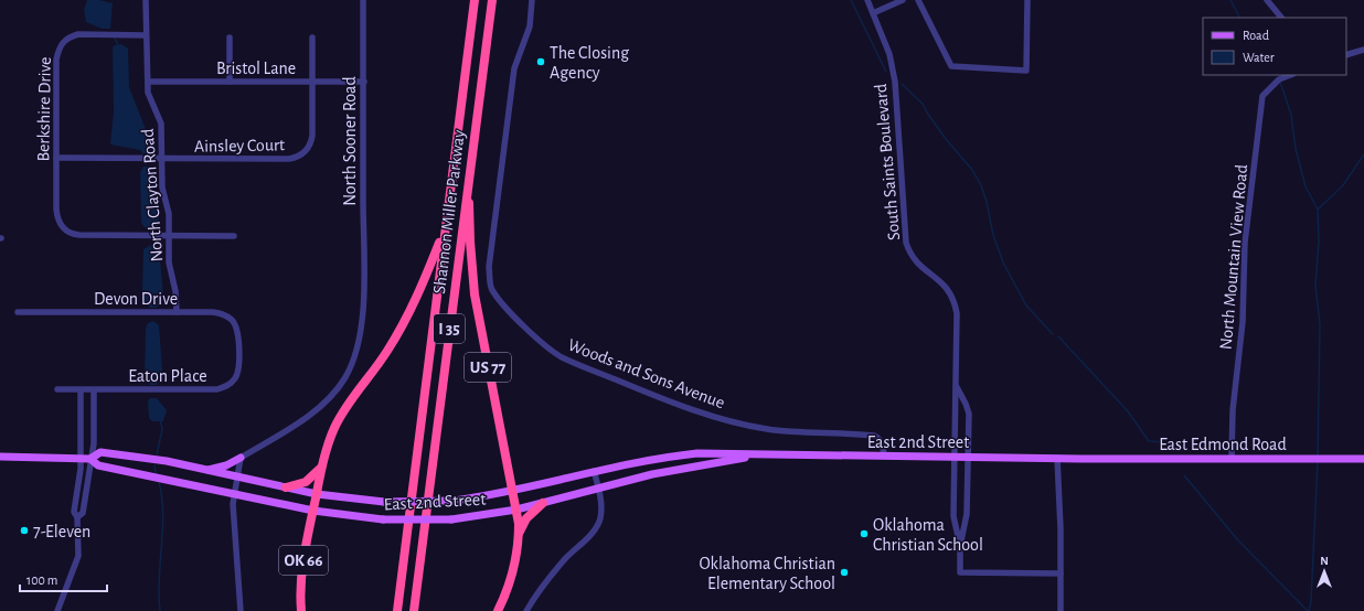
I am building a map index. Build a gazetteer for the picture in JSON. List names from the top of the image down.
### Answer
{
  "streets": {
    "highway": [
      "Shannon Miller Parkway",
      "I 35",
      "US 77",
      "OK 66"
    ],
    "main road": ["East 2nd Street", "East Edmond Road"],
    "street": [
      "Bristol Lane",
      "Berkshire Drive",
      "North Sooner Road",
      "Ainsley Court",
      "South Saints Boulevard",
      "North Clayton Road",
      "North Mountain View Road",
      "Devon Drive",
      "Woods and Sons Avenue",
      "Eaton Place"
    ]
  },
  "crossings": [
    ["Bristol Lane", "North Sooner Road"],
    ["Bristol Lane", "Ainsley Court"],
    ["Bristol Lane", "North Clayton Road"],
    ["Berkshire Drive", "Ainsley Court"],
    ["Berkshire Drive", "North Clayton Road"],
    ["Ainsley Court", "North Clayton Road"],
    ["South Saints Boulevard", "East 2nd Street"],
    ["North Clayton Road", "Devon Drive"],
    ["Shannon Miller Parkway", "US 77"],
    ["North Mountain View Road", "East Edmond Road"],
    ["Devon Drive", "Eaton Place"],
    ["US 77", "East 2nd Street"],
    ["Woods and Sons Avenue", "East 2nd Street"],
    ["East 2nd Street", "East Edmond Road"],
    ["East 2nd Street", "OK 66"]
  ],
  "places": [
    "The Closing Agency",
    "7-Eleven",
    "Oklahoma Christian School",
    "Oklahoma Christian Elementary School"
  ],
  "legend": ["Road", "Water"],
  "scale_bar": "100 m",
  "north": "top"
}
